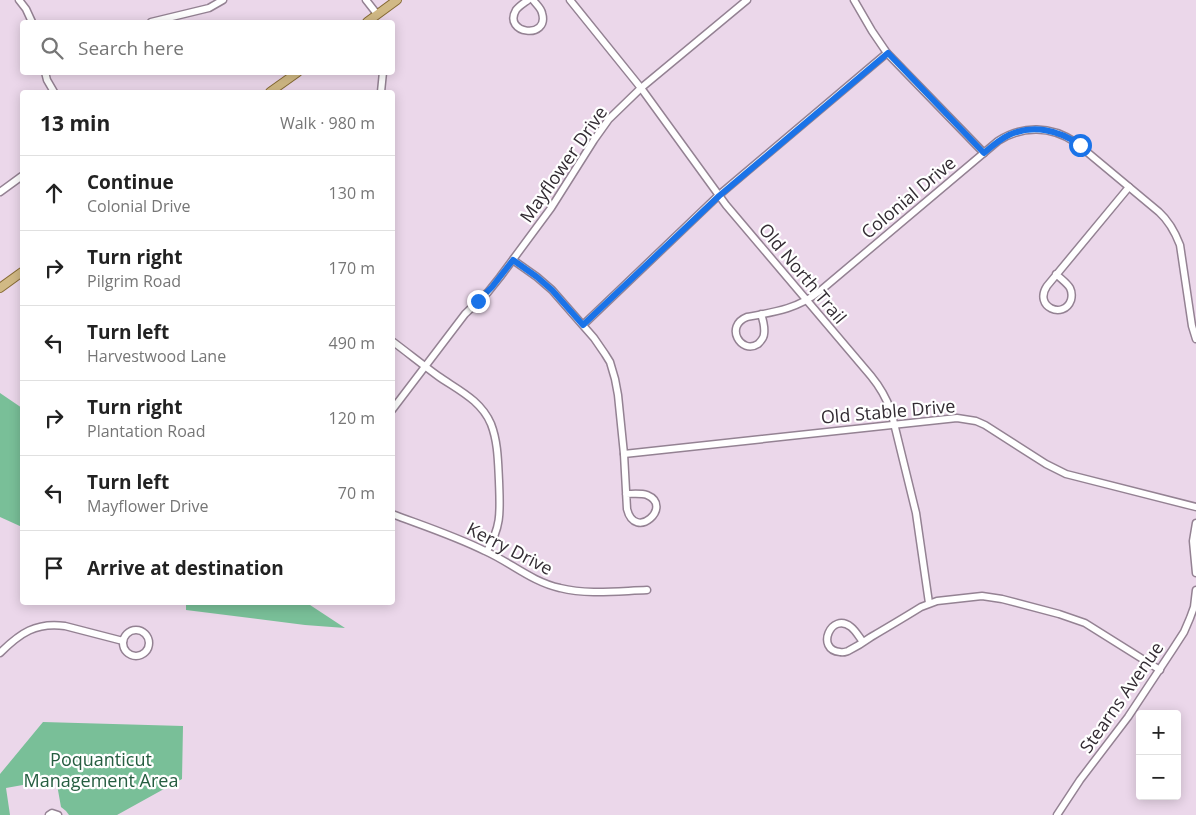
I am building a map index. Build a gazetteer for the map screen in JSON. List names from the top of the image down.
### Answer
{
  "streets": {
    "street": [
      "Mayflower Drive",
      "Colonial Drive",
      "Old North Trail",
      "Old Stable Drive",
      "Kerry Drive",
      "Stearns Avenue"
    ]
  },
  "crossings": [
    ["Mayflower Drive", "Old North Trail"],
    ["Colonial Drive", "Old North Trail"],
    ["Old North Trail", "Old Stable Drive"]
  ],
  "parks": ["Poquanticut Management Area"],
  "page": {
    "search": "Search here",
    "heading": ["13 min", "Walk · 980 m"],
    "list": [
      ["Continue", "Colonial Drive", "130 m"],
      ["Turn right", "Pilgrim Road", "170 m"],
      ["Turn left", "Harvestwood Lane", "490 m"],
      ["Turn right", "Plantation Road", "120 m"],
      ["Turn left", "Mayflower Drive", "70 m"],
      "Arrive at destination"
    ],
    "map_buttons": ["+", "−"]
  }
}
